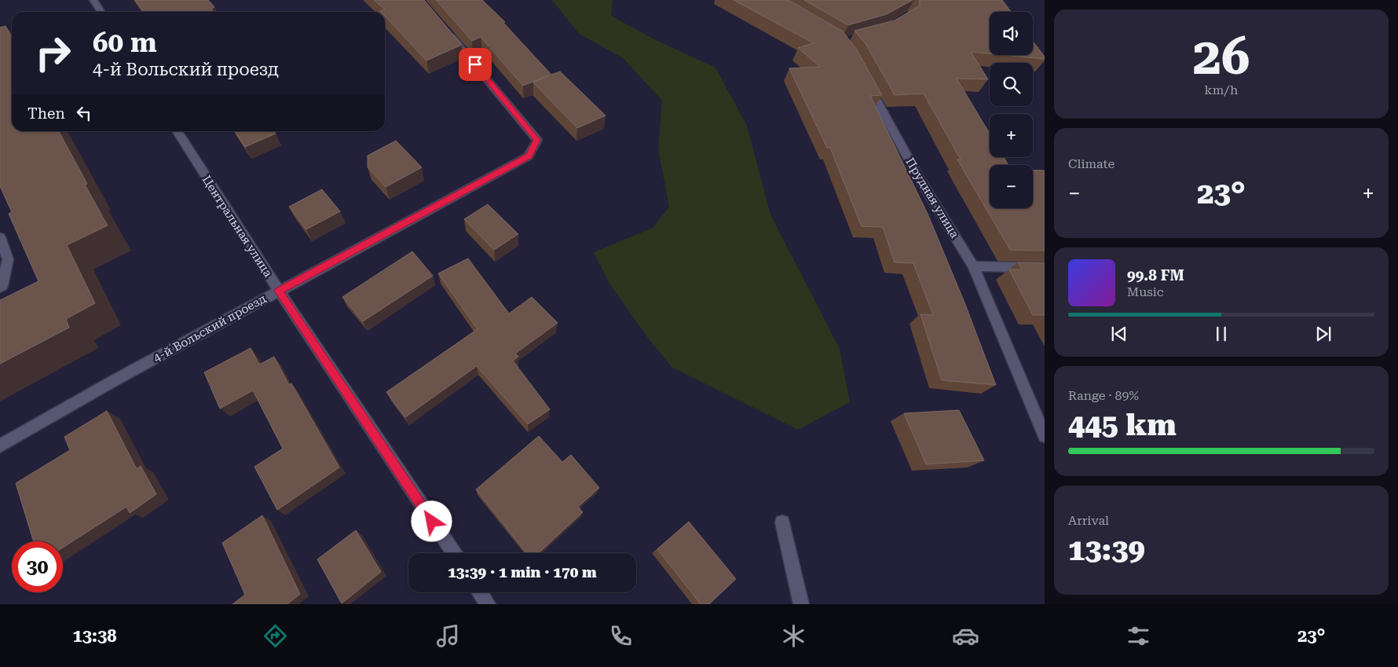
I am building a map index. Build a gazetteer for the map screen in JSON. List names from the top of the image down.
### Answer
{
  "streets": {
    "street": ["Прудная улица", "Центральная улица", "4-й Вольский проезд"]
  },
  "crossings": [
    ["Центральная улица", "4-й Вольский проезд"]
  ],
  "page": {
    "tile": [
      ["26", "km/h"],
      "Climate",
      ["Range · 89%", "445 km"],
      ["Arrival", "13:39"]
    ],
    "map_buttons": ["+", "−"],
    "turn": ["60 m", "4-й Вольский проезд"],
    "then": "Then",
    "heat": ["−", "23°", "+"],
    "song": ["99.8 FM", "Music"],
    "limit": "30",
    "trip": "13:39 · 1 min · 170 m",
    "tabs": ["13:38", "23°"]
  }
}
